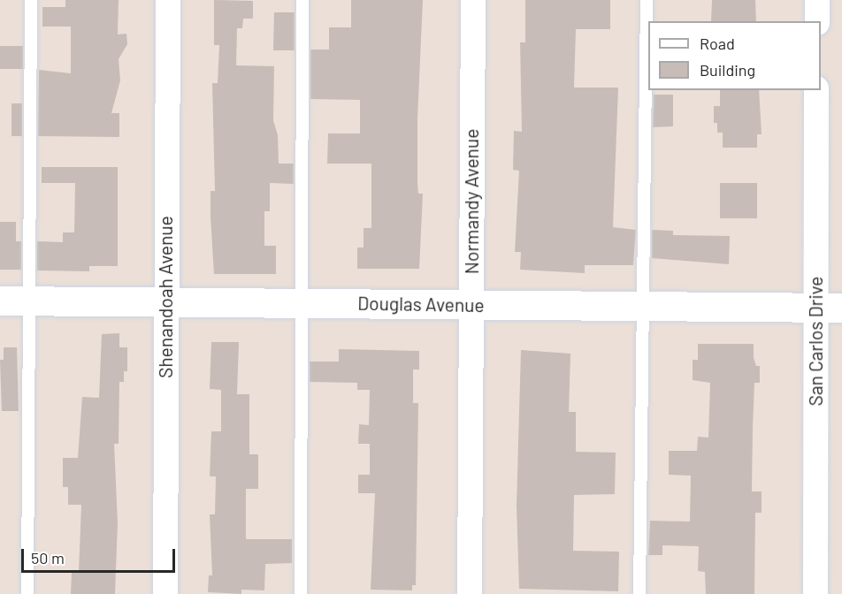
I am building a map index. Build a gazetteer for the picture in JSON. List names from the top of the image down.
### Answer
{
  "streets": {
    "street": [
      "Normandy Avenue",
      "Shenandoah Avenue",
      "Douglas Avenue",
      "San Carlos Drive"
    ]
  },
  "crossings": [
    ["Normandy Avenue", "Douglas Avenue"],
    ["Shenandoah Avenue", "Douglas Avenue"],
    ["Douglas Avenue", "San Carlos Drive"]
  ],
  "legend": ["Road", "Building"],
  "scale_bar": "50 m"
}
